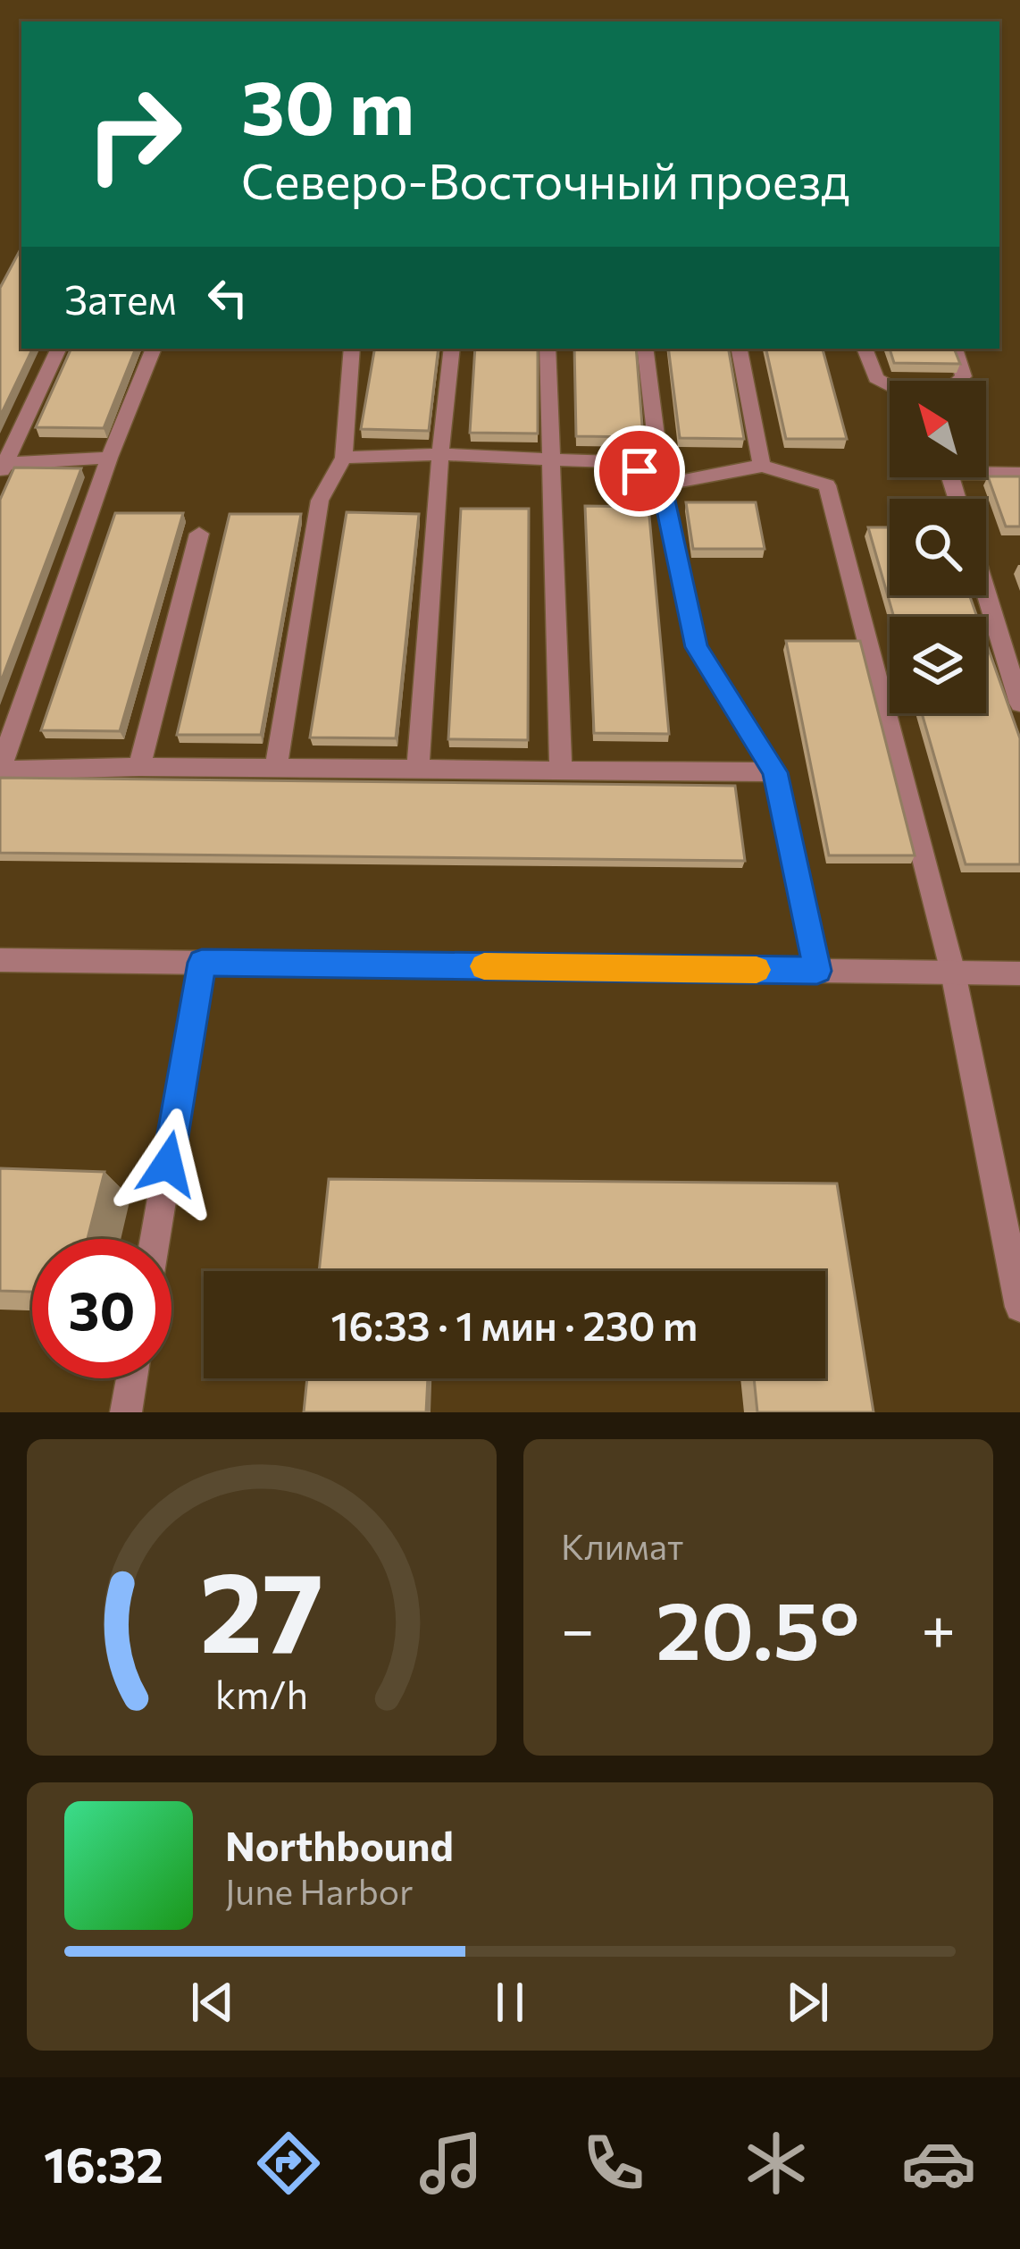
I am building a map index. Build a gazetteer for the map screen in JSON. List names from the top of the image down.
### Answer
{
  "north": "top left",
  "page": {
    "turn": ["30 m", "Северо-Восточный проезд"],
    "then": "Затем",
    "limit": "30",
    "trip": "16:33 · 1 мин · 230 m",
    "tile": "Климат",
    "heat": ["−", "20.5°", "+"],
    "song": ["Northbound", "June Harbor"],
    "tabs": "16:32",
    "gauge": ["27", "km/h"]
  }
}
